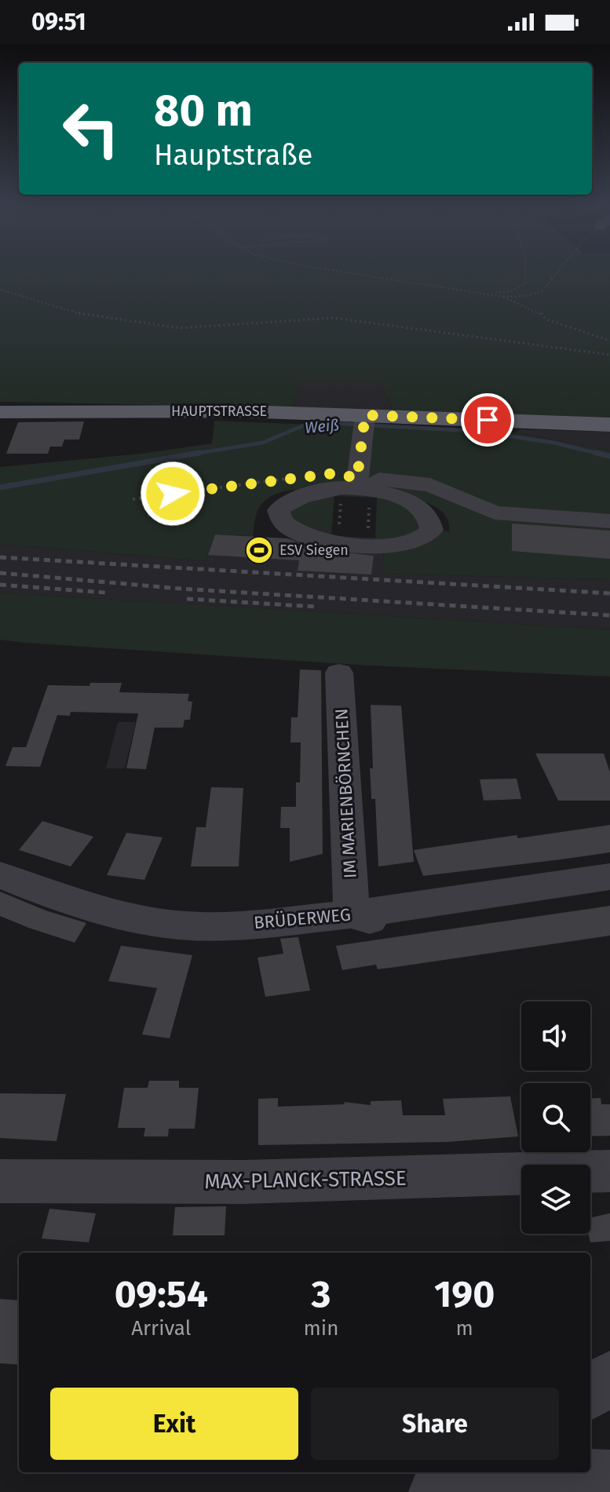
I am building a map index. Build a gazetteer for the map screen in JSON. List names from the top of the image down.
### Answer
{
  "streets": {
    "main road": ["HAUPTSTRASSE"],
    "street": ["IM MARIENBÖRNCHEN", "BRÜDERWEG", "MAX-PLANCK-STRASSE"]
  },
  "crossings": [
    ["IM MARIENBÖRNCHEN", "BRÜDERWEG"]
  ],
  "water": ["Weiß"],
  "places": {
    "sports": ["ESV Siegen"]
  },
  "page": {
    "status": "09:51",
    "turn": ["80 m", "Hauptstraße"],
    "eta": [
      "09:54",
      "Arrival",
      "3",
      "min",
      "190",
      "m"
    ],
    "buttons": ["Exit", "Share"]
  }
}
